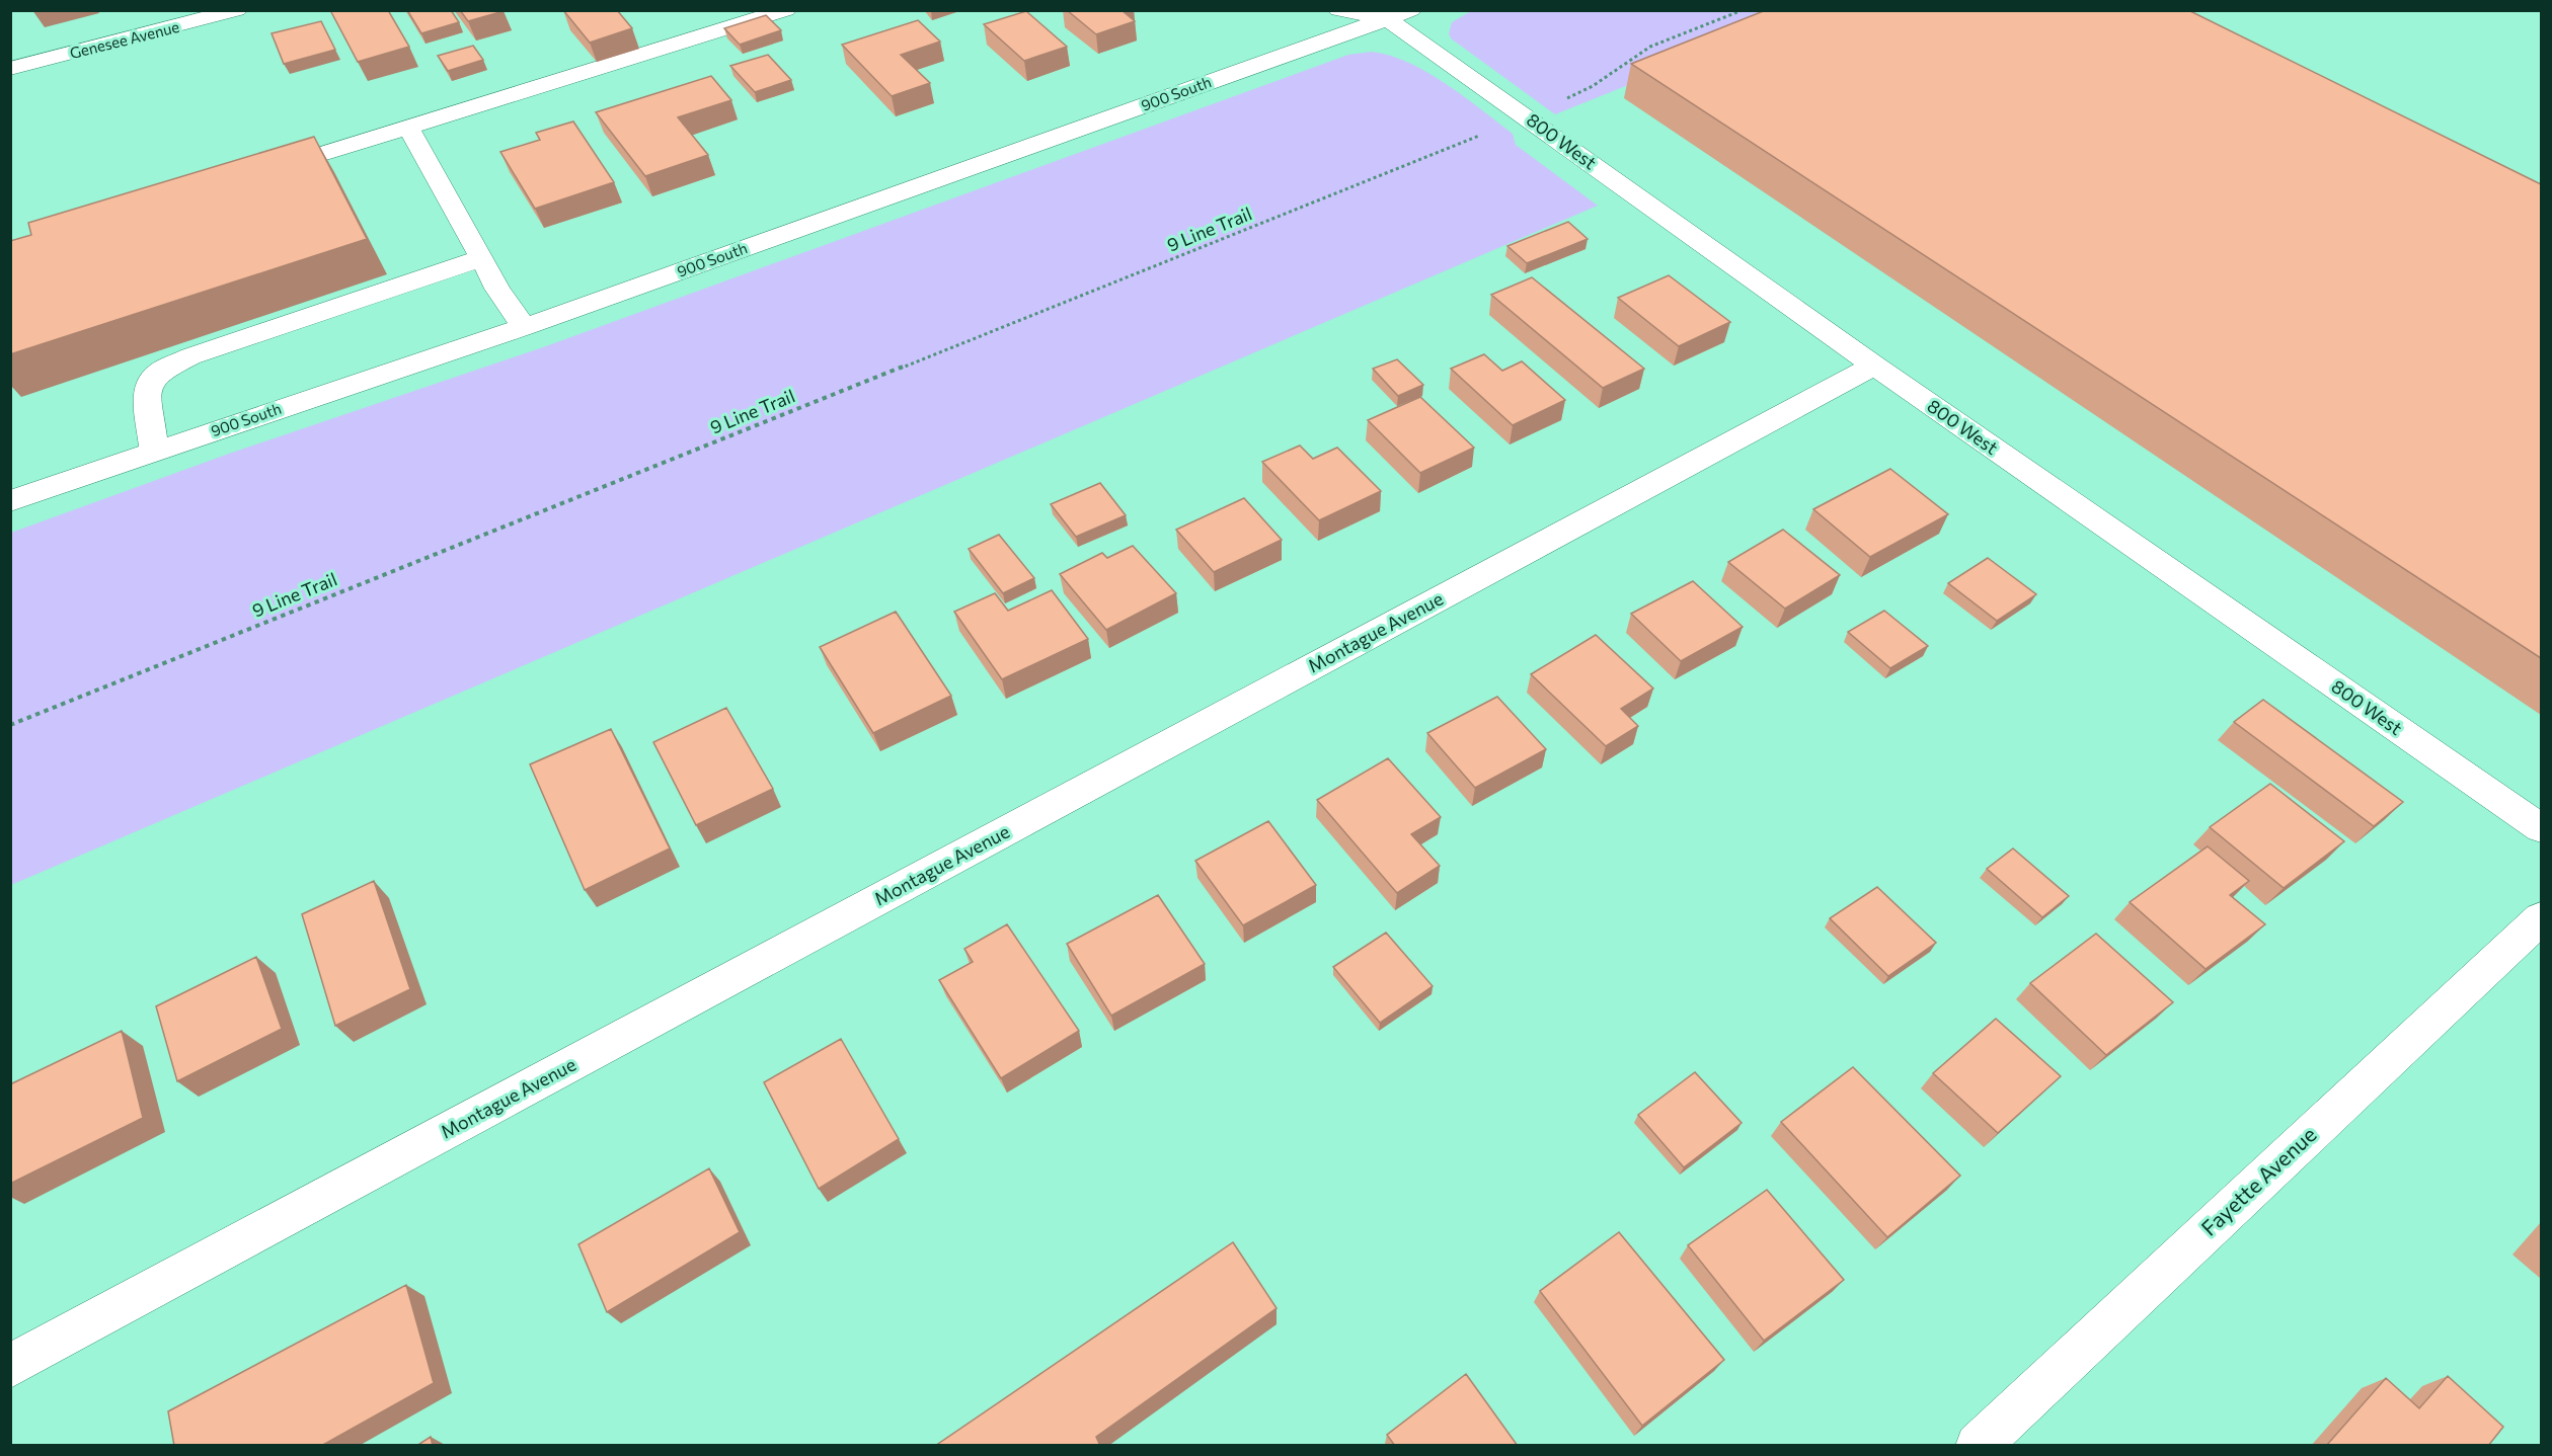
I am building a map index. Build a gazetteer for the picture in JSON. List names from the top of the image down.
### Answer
{
  "streets": {
    "street": [
      "Genesee Avenue",
      "900 South",
      "800 West",
      "Montague Avenue",
      "Fayette Avenue"
    ],
    "path": ["9 Line Trail"]
  },
  "crossings": [
    ["900 South", "800 West"],
    ["800 West", "Montague Avenue"]
  ]
}
